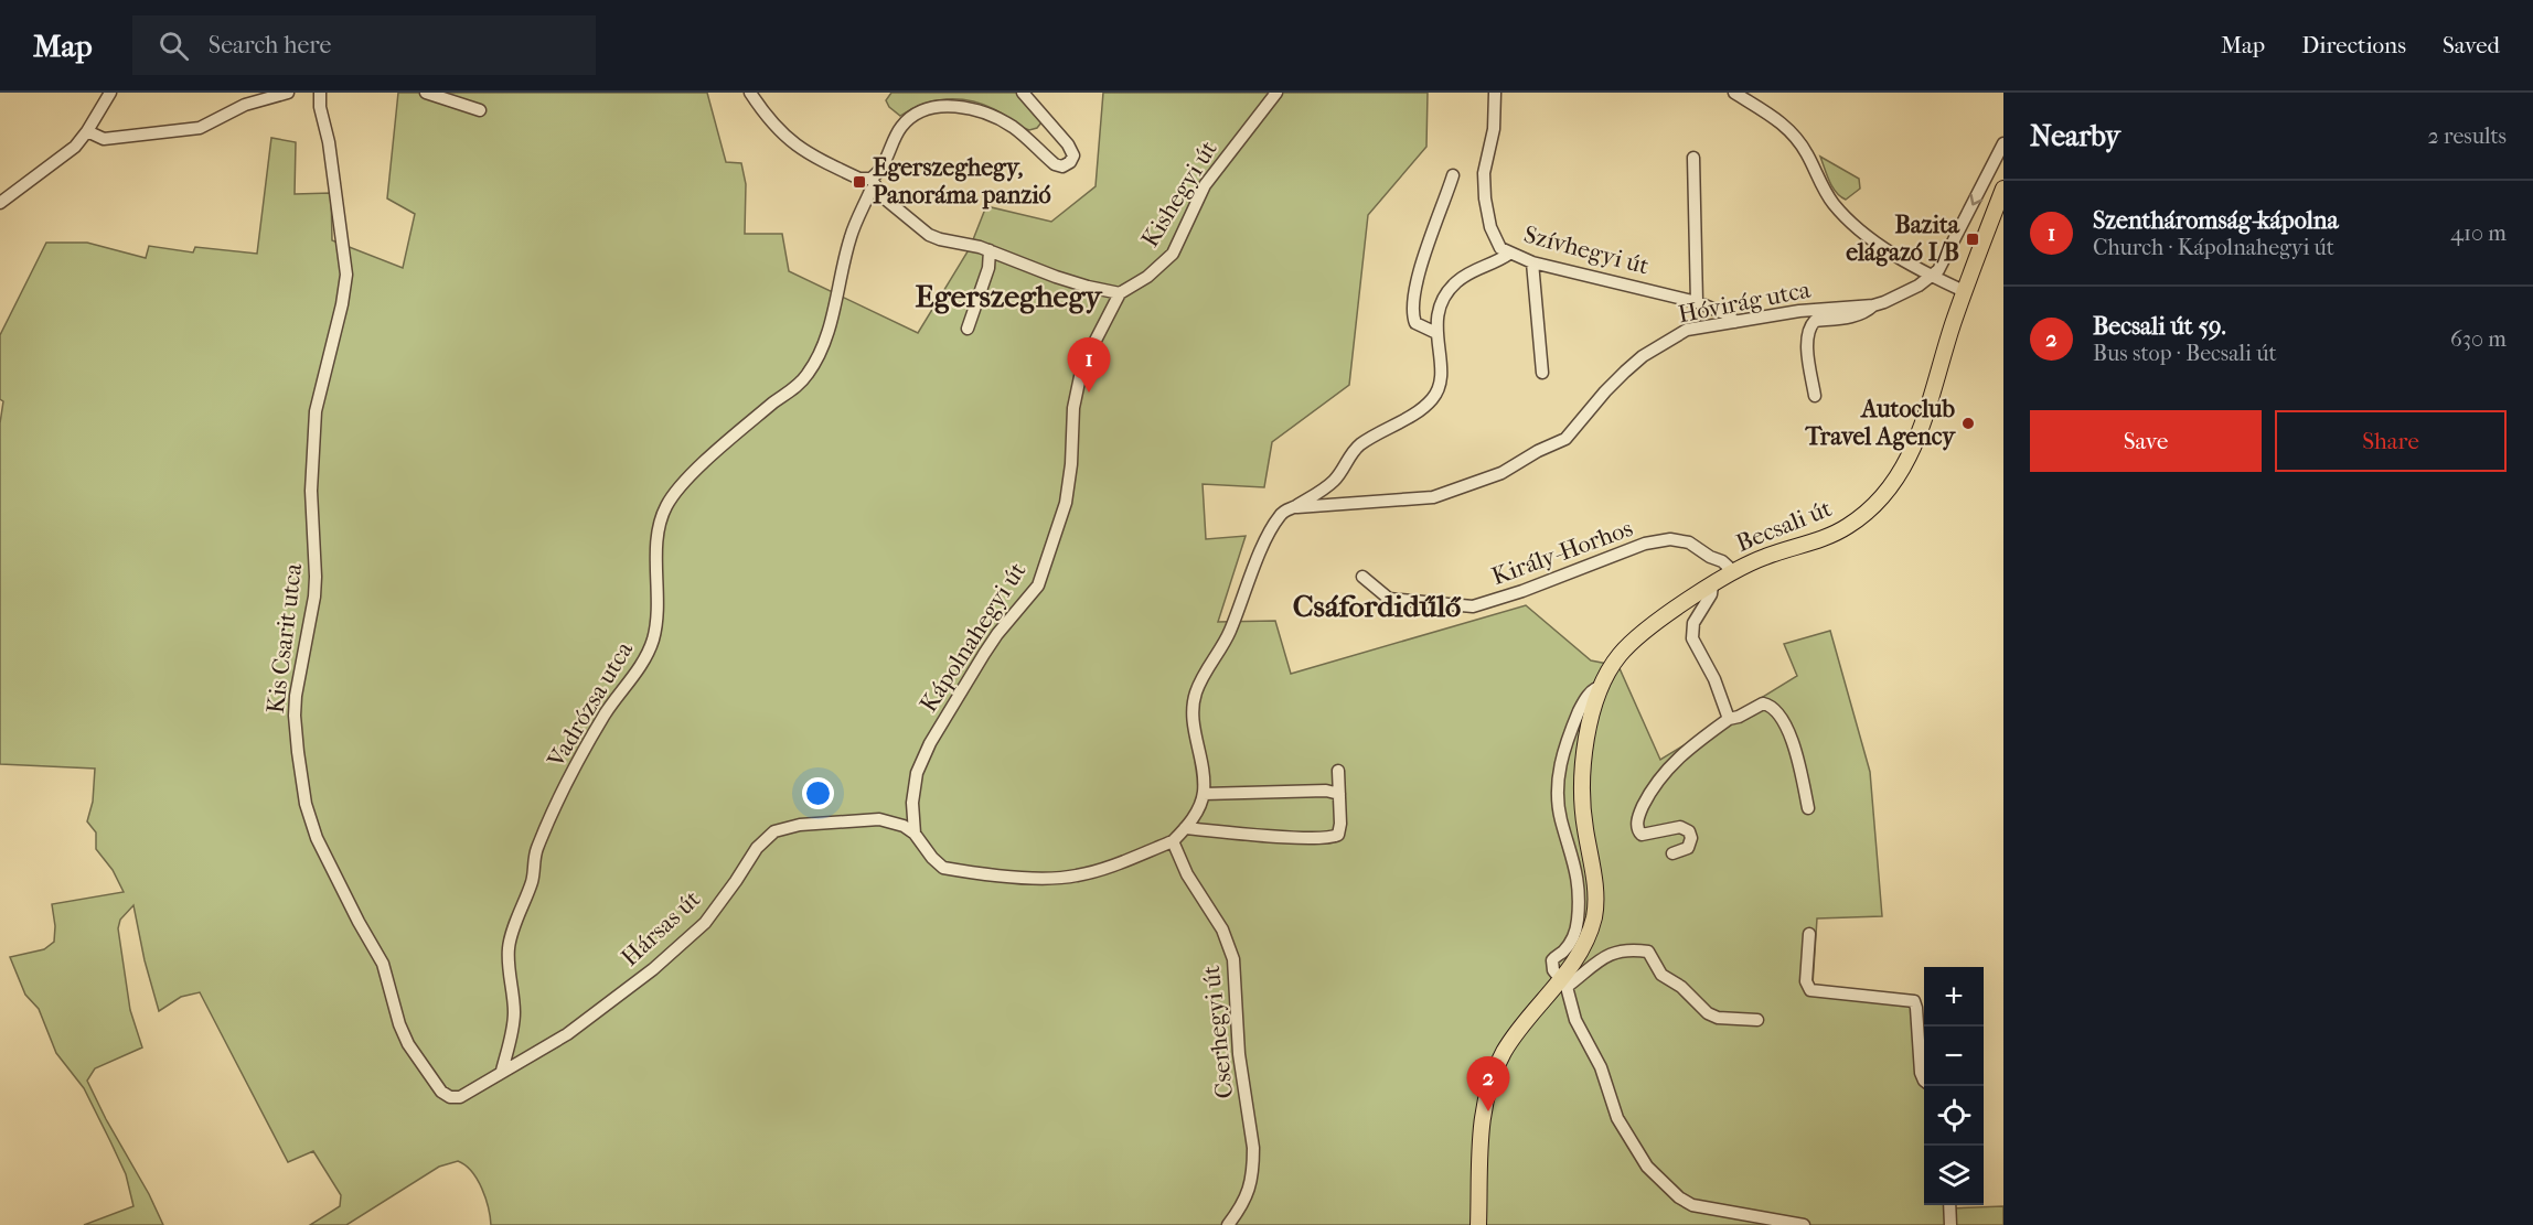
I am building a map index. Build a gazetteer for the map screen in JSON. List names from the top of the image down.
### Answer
{
  "streets": {
    "main road": ["Becsali út"],
    "street": [
      "Kishegyi út",
      "Szívhegyi út",
      "Hóvirág utca",
      "Király-Horhos",
      "Kápolnahegyi út",
      "Kis Csarit utca",
      "Vadrózsa utca",
      "Hársas út",
      "Cserhegyi út"
    ]
  },
  "crossings": [
    ["Kishegyi út", "Kápolnahegyi út"],
    ["Szívhegyi út", "Hóvirág utca"],
    ["Becsali út", "Király-Horhos"],
    ["Kápolnahegyi út", "Hársas út"],
    ["Kis Csarit utca", "Vadrózsa utca"],
    ["Kis Csarit utca", "Hársas út"],
    ["Vadrózsa utca", "Hársas út"]
  ],
  "districts": ["Egerszeghegy", "Csáfordidűlő"],
  "places": {
    "transit": ["Egerszeghegy, Panoráma panzió", "Bazita elágazó I/B"],
    "other": ["Autoclub Travel Agency"]
  },
  "page": {
    "header": "Map",
    "search": "Search here",
    "nav": ["Map", "Directions", "Saved"],
    "heading": ["Nearby", "2 results"],
    "list": [
      {
        "mark": "1",
        "name": "Szentháromság-kápolna",
        "note": "Church · Kápolnahegyi út",
        "value": "410 m"
      },
      {
        "mark": "2",
        "name": "Becsali út 59.",
        "note": "Bus stop · Becsali út",
        "value": "630 m"
      }
    ],
    "pins": ["1", "2"],
    "buttons": ["Save", "Share"],
    "map_buttons": ["+", "−"]
  }
}
